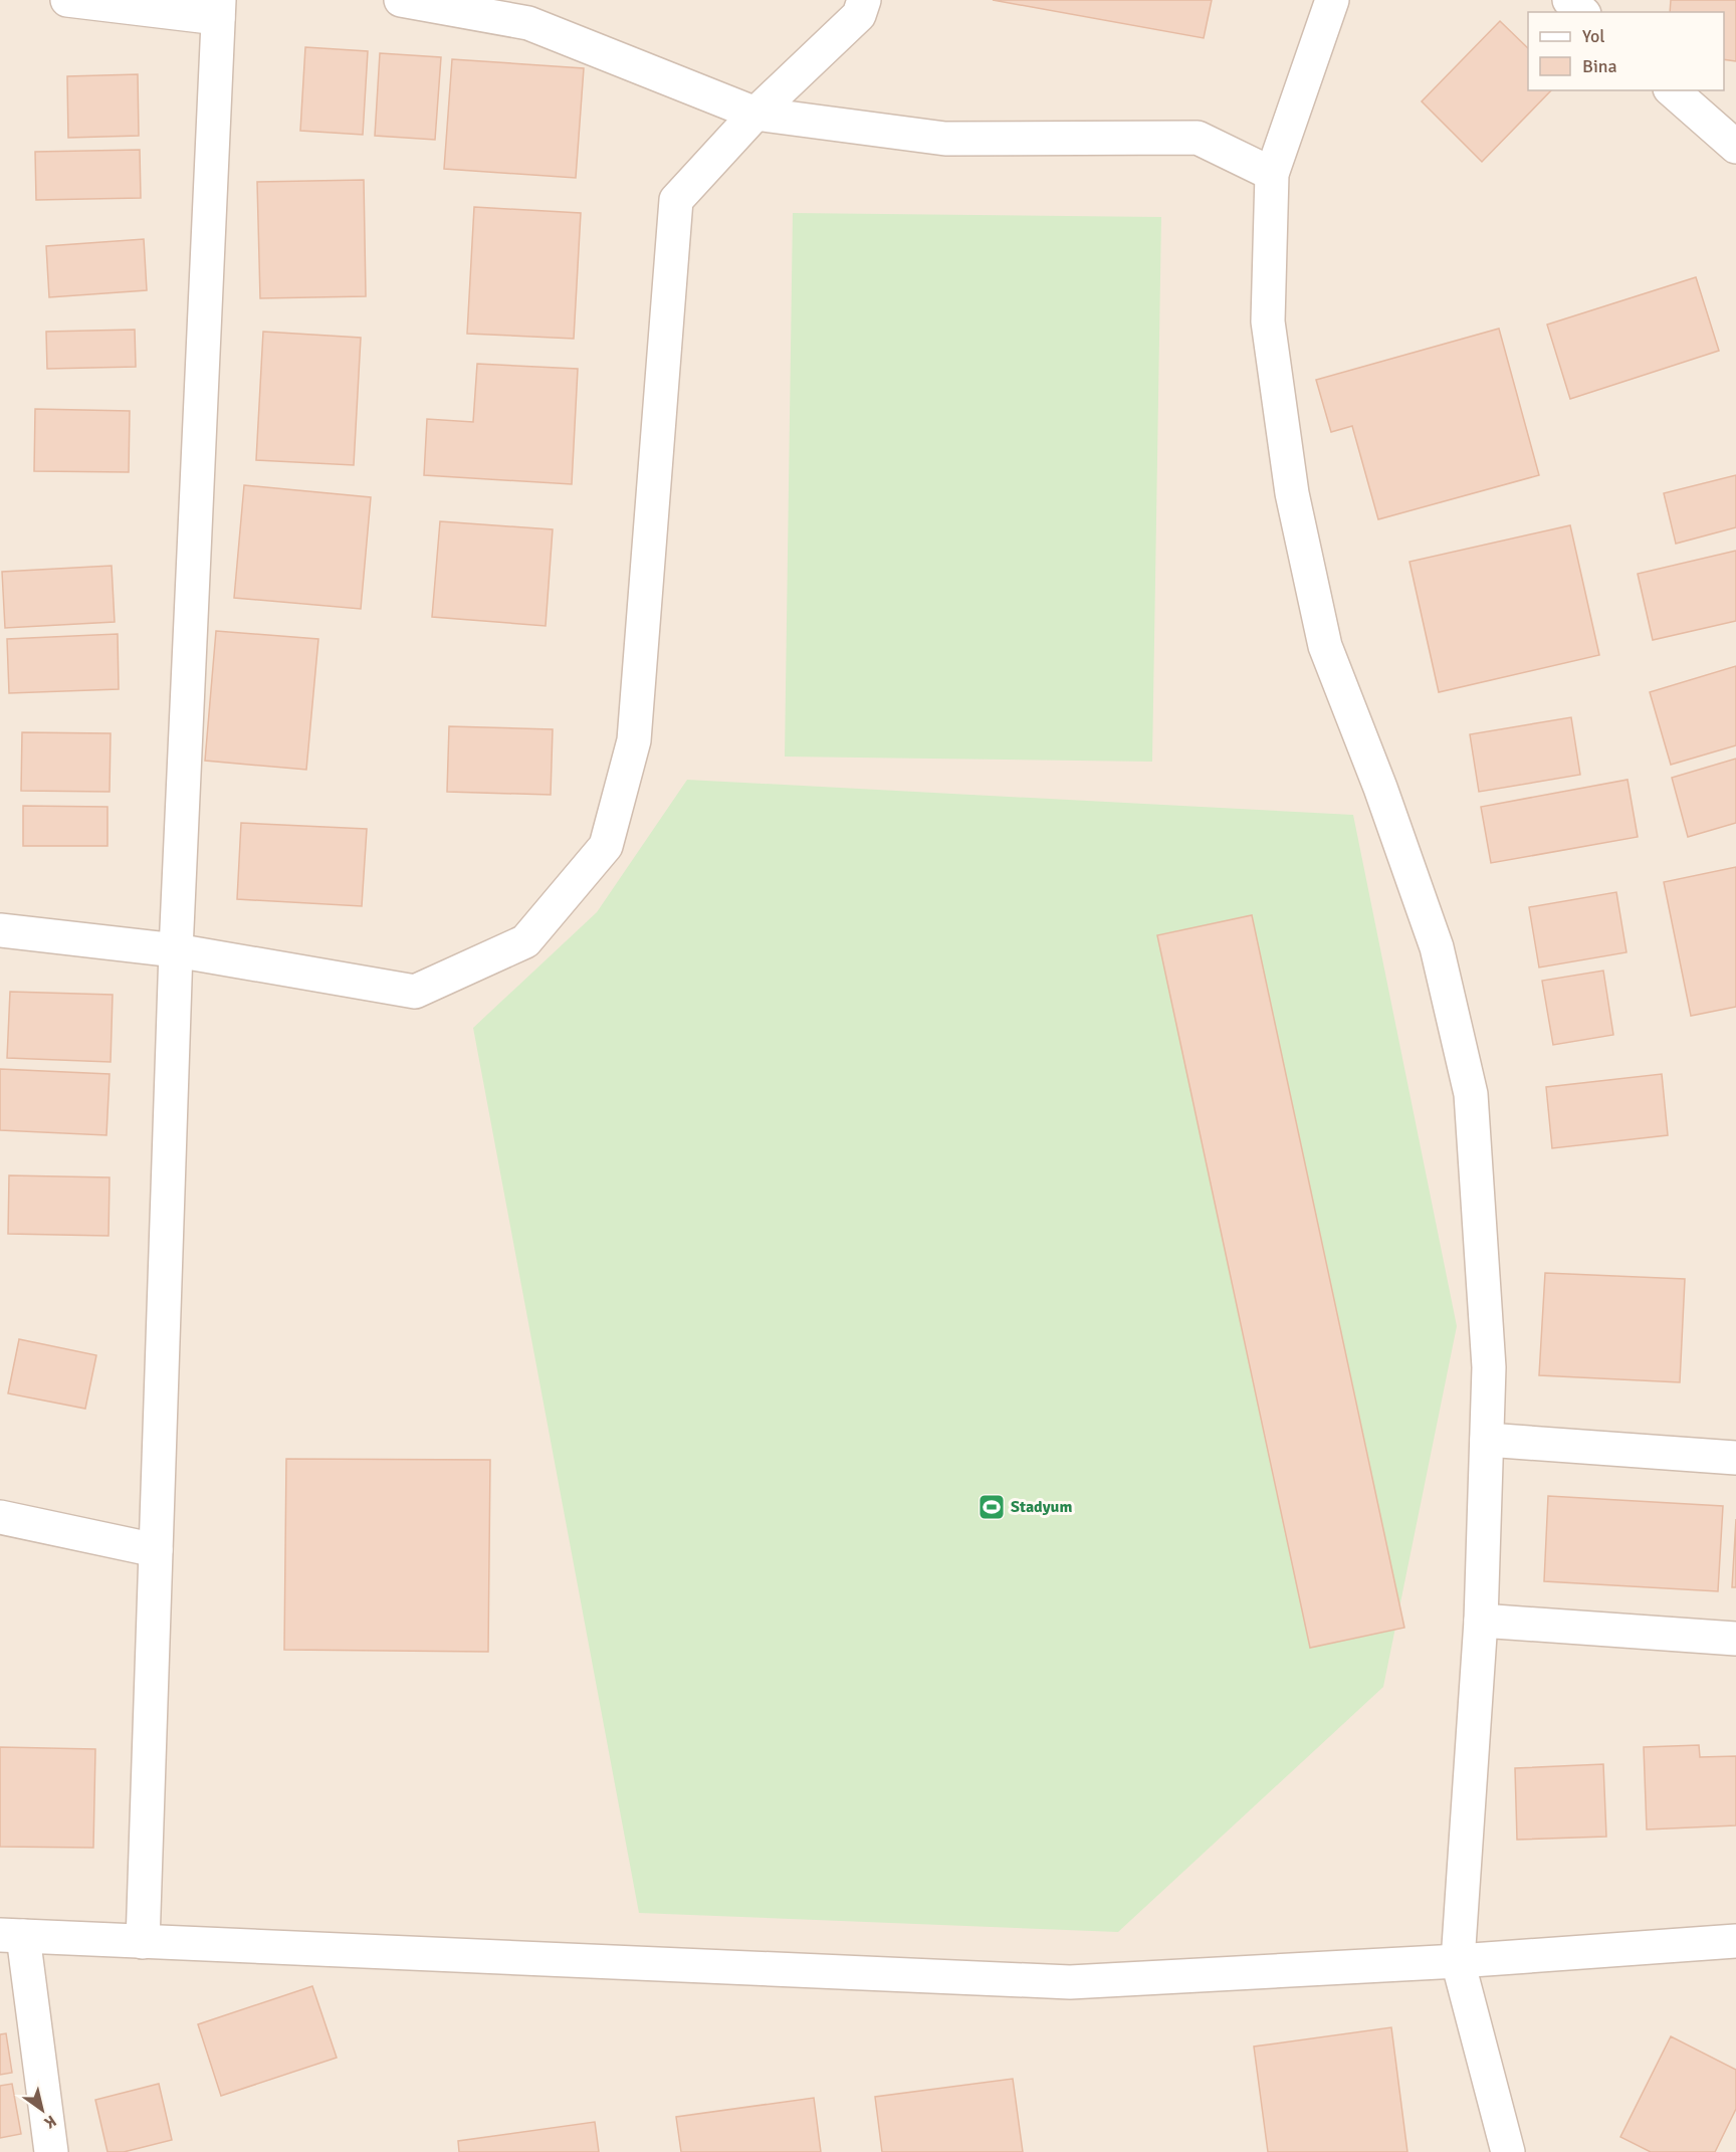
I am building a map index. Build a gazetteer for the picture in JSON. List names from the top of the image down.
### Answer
{
  "places": {
    "sports": ["Stadyum"]
  },
  "legend": ["Yol", "Bina"],
  "north": "bottom right"
}
